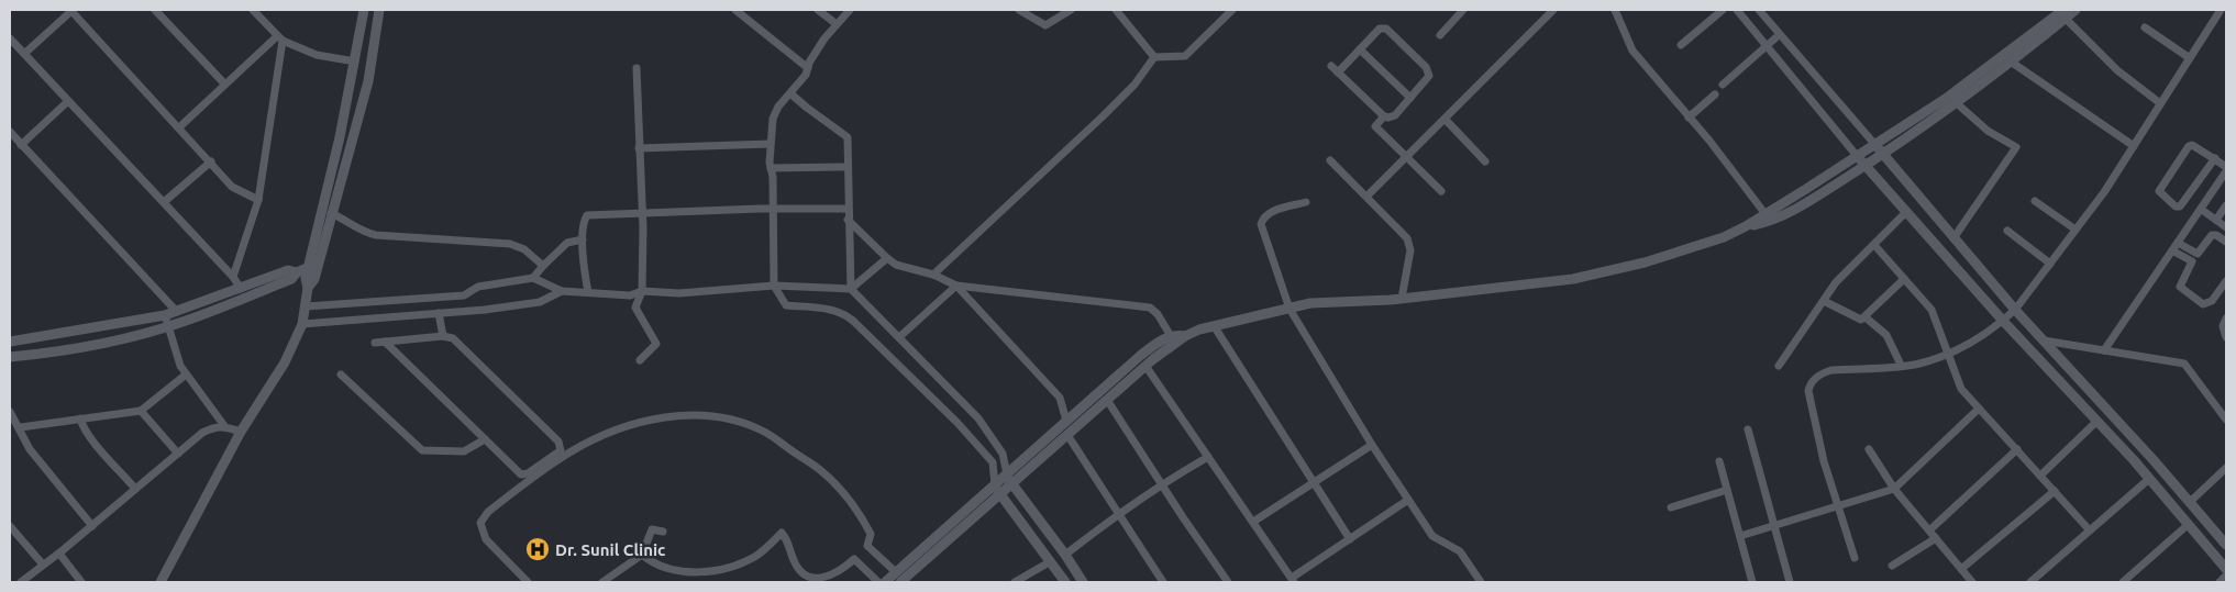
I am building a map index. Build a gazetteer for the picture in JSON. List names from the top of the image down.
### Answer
{
  "places": {
    "hospital": ["Dr. Sunil Clinic"]
  }
}
